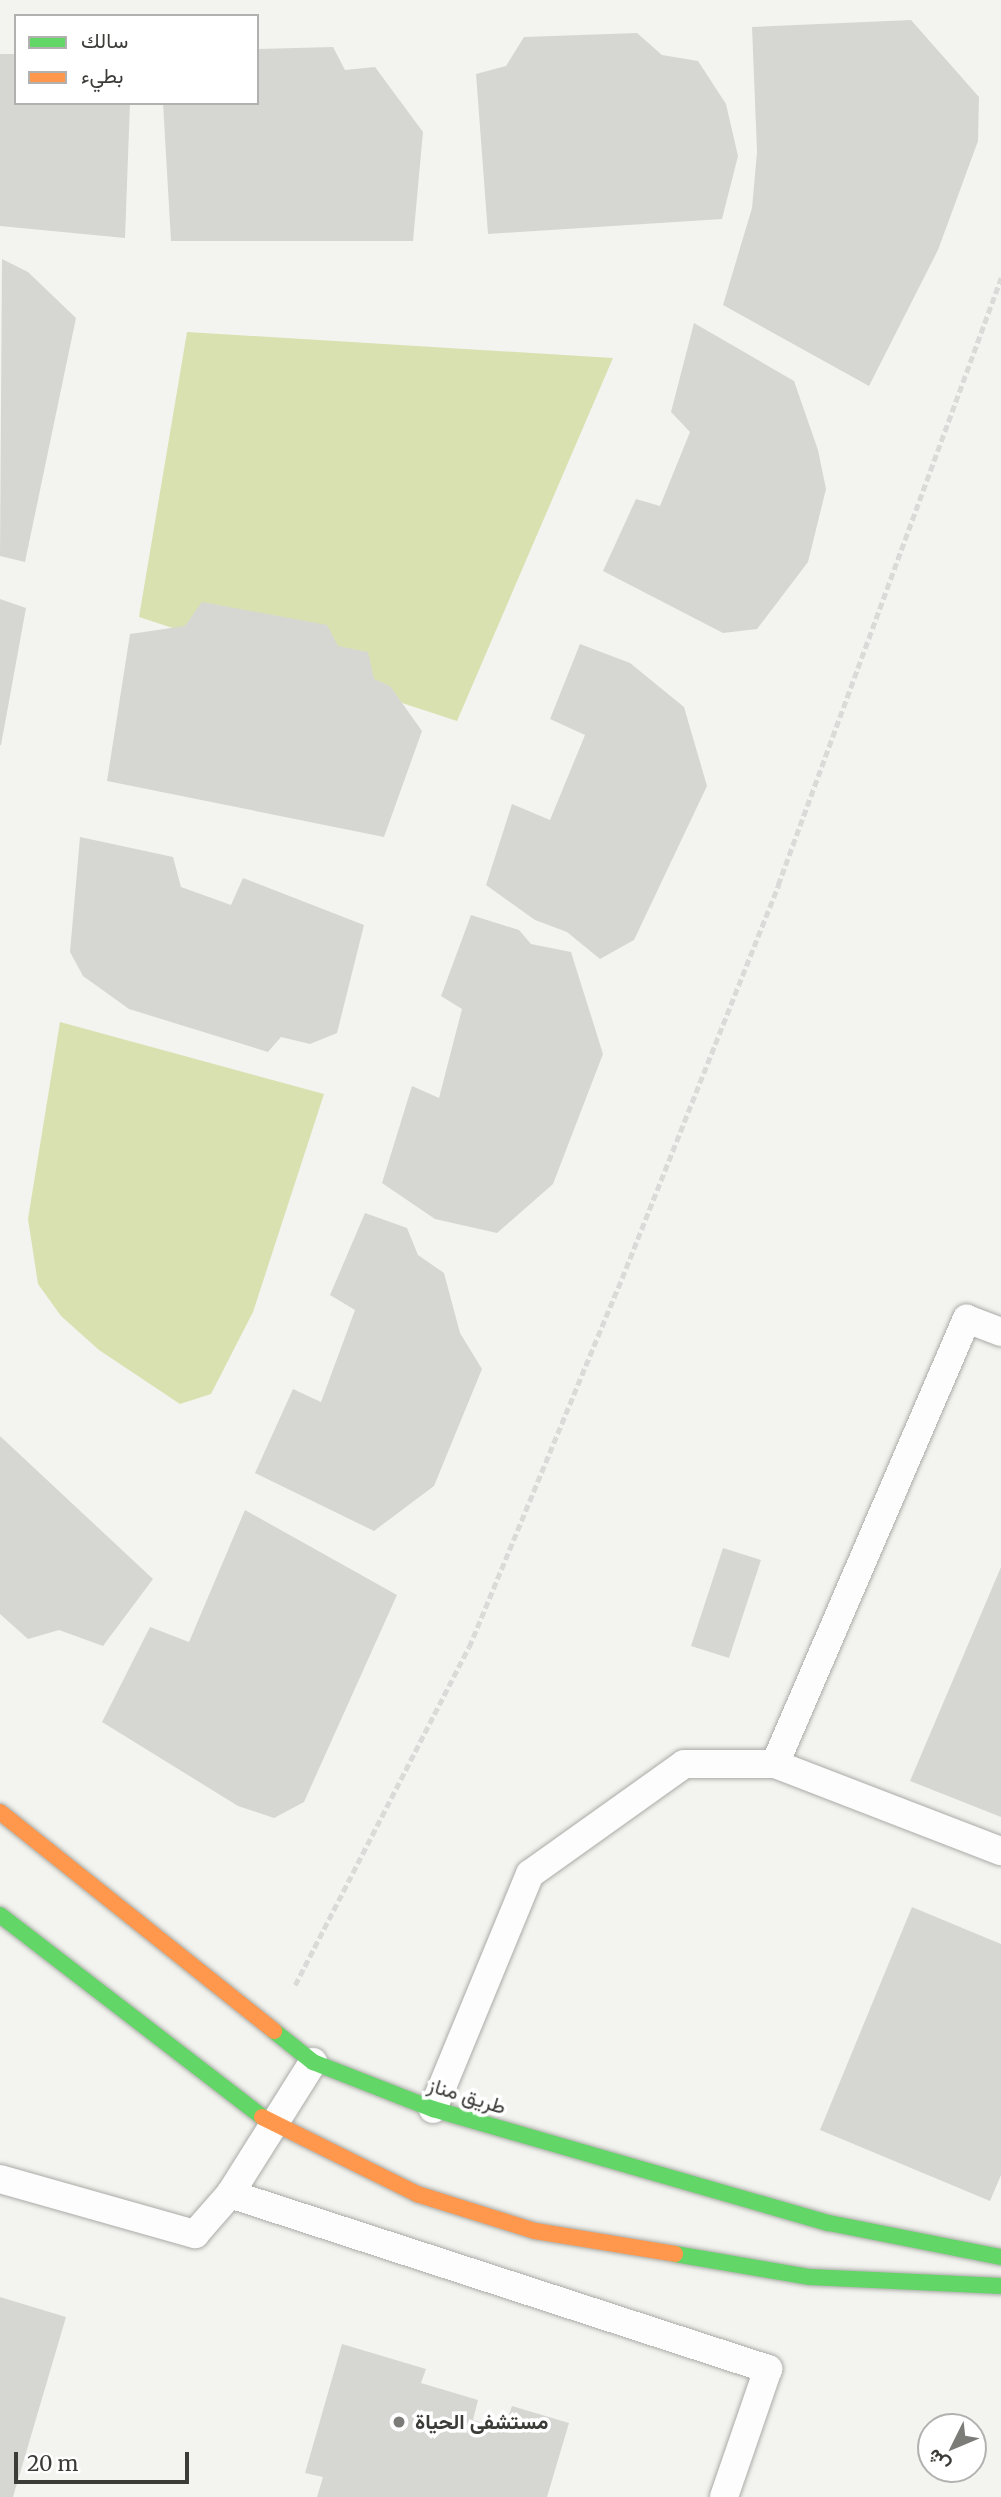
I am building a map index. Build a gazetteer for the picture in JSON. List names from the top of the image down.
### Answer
{
  "streets": {
    "main road": ["طريق مناز"]
  },
  "places": ["مستشفى الحياة"],
  "legend": ["سالك", "بطيء"],
  "scale_bar": "20 m",
  "north": "bottom left"
}
